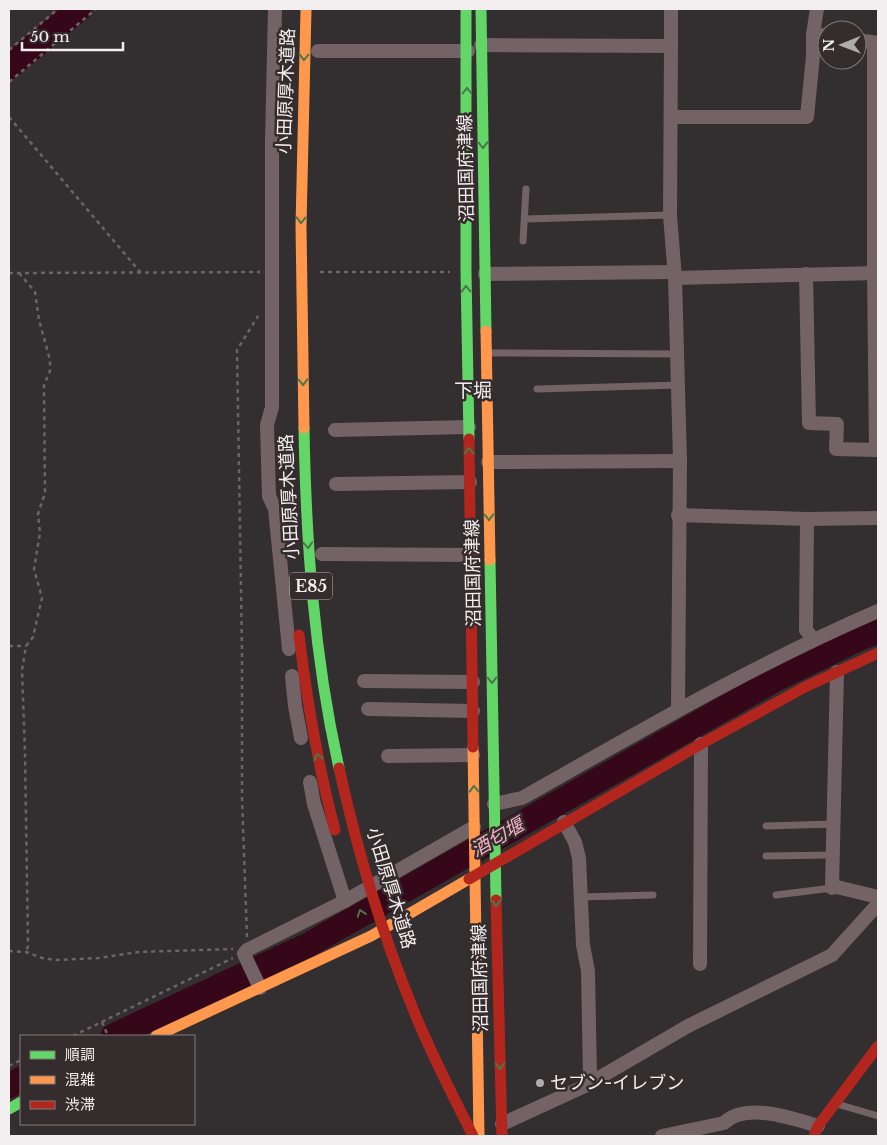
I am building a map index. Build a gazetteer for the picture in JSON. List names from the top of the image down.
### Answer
{
  "streets": {
    "main road": ["小田原厚木道路", "沼田国府津線", "E85"]
  },
  "districts": ["下堀"],
  "water": ["酒匂堰"],
  "places": ["セブン-イレブン"],
  "legend": ["順調", "混雑", "渋滞"],
  "scale_bar": "50 m",
  "north": "left"
}
